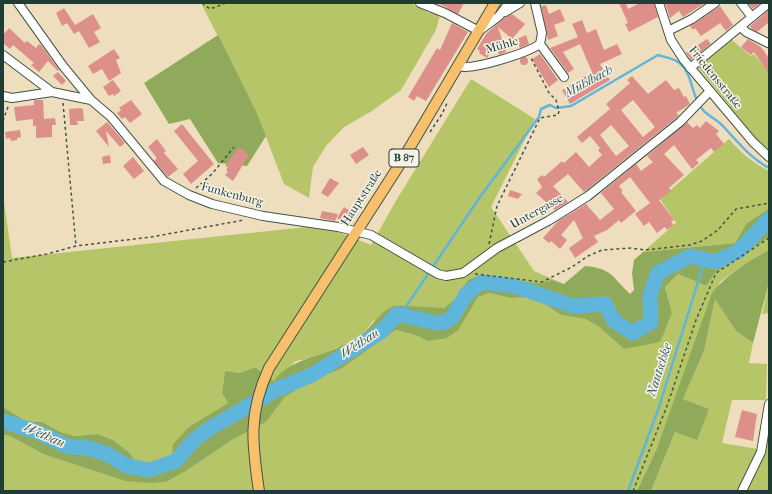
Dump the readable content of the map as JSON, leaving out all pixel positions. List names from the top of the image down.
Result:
{
  "streets": {
    "main road": ["B 87", "Hauptstraße"],
    "street": [
      "Mühle",
      "Friedensstraße",
      "Funkenburg",
      "Untergasse"
    ]
  },
  "crossings": [
    ["Mühle", "Hauptstraße"],
    ["Friedensstraße", "Untergasse"],
    ["Funkenburg", "Hauptstraße"]
  ],
  "water": ["Mühlbach", "Wethau", "Nautschke"]
}
